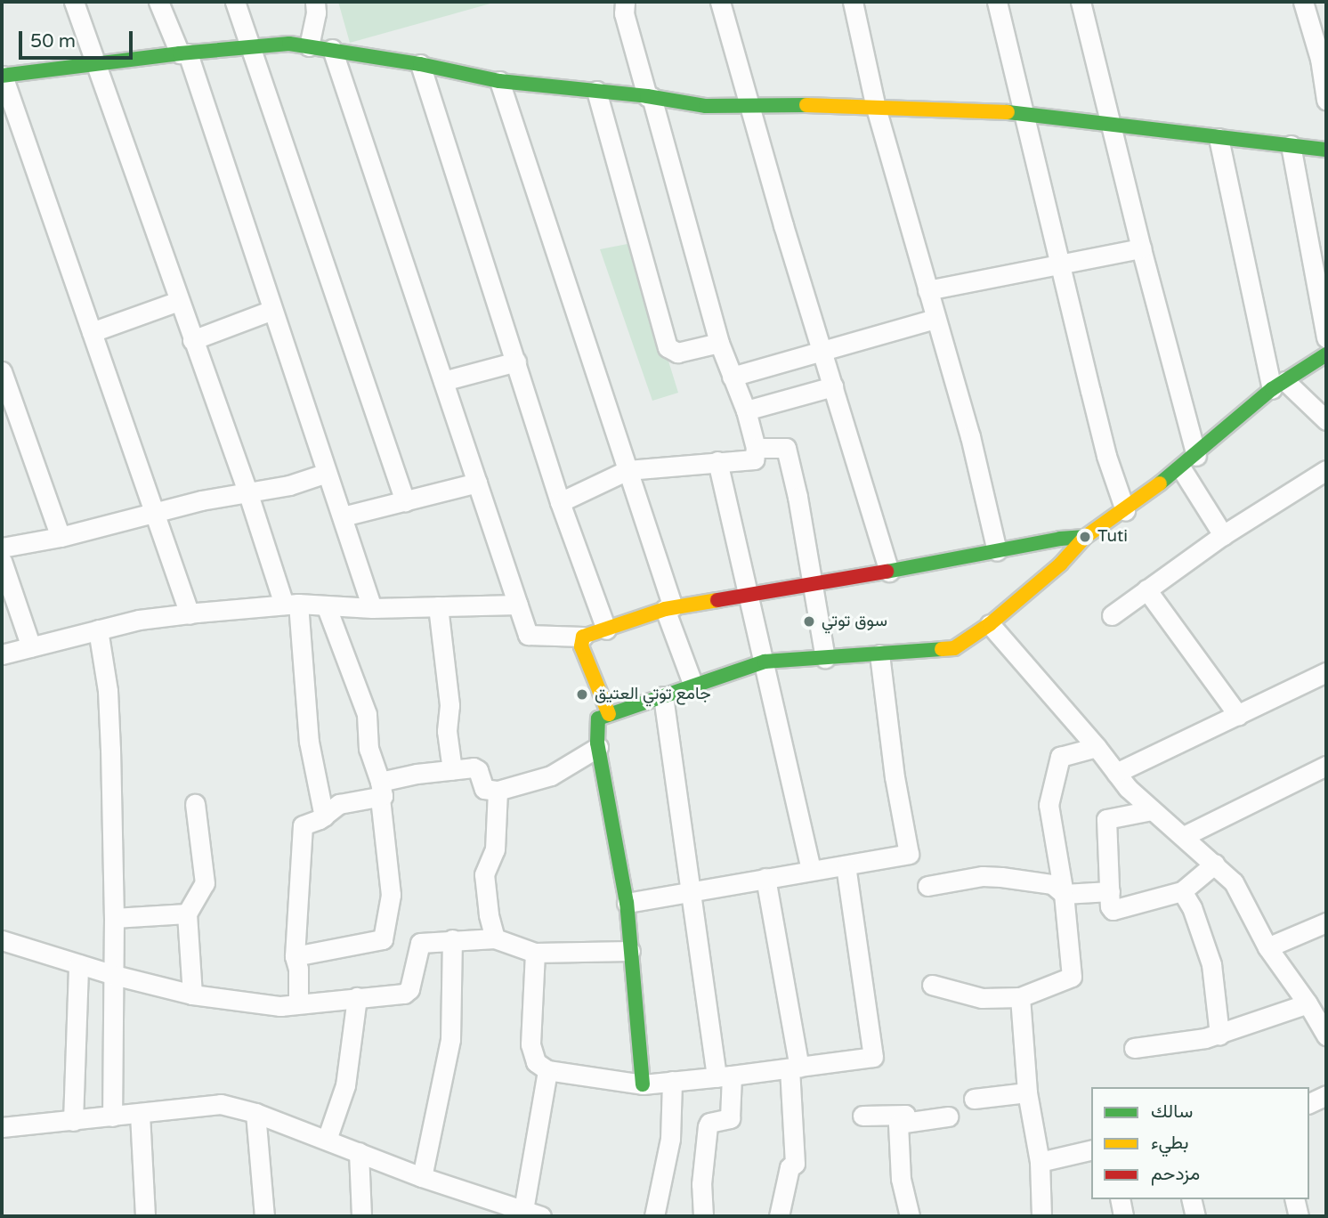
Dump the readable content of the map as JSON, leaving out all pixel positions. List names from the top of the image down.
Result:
{
  "places": ["Tuti", "سوق توتي", "جامع توتي العتيق"],
  "legend": ["سالك", "بطيء", "مزدحم"],
  "scale_bar": "50 m"
}
